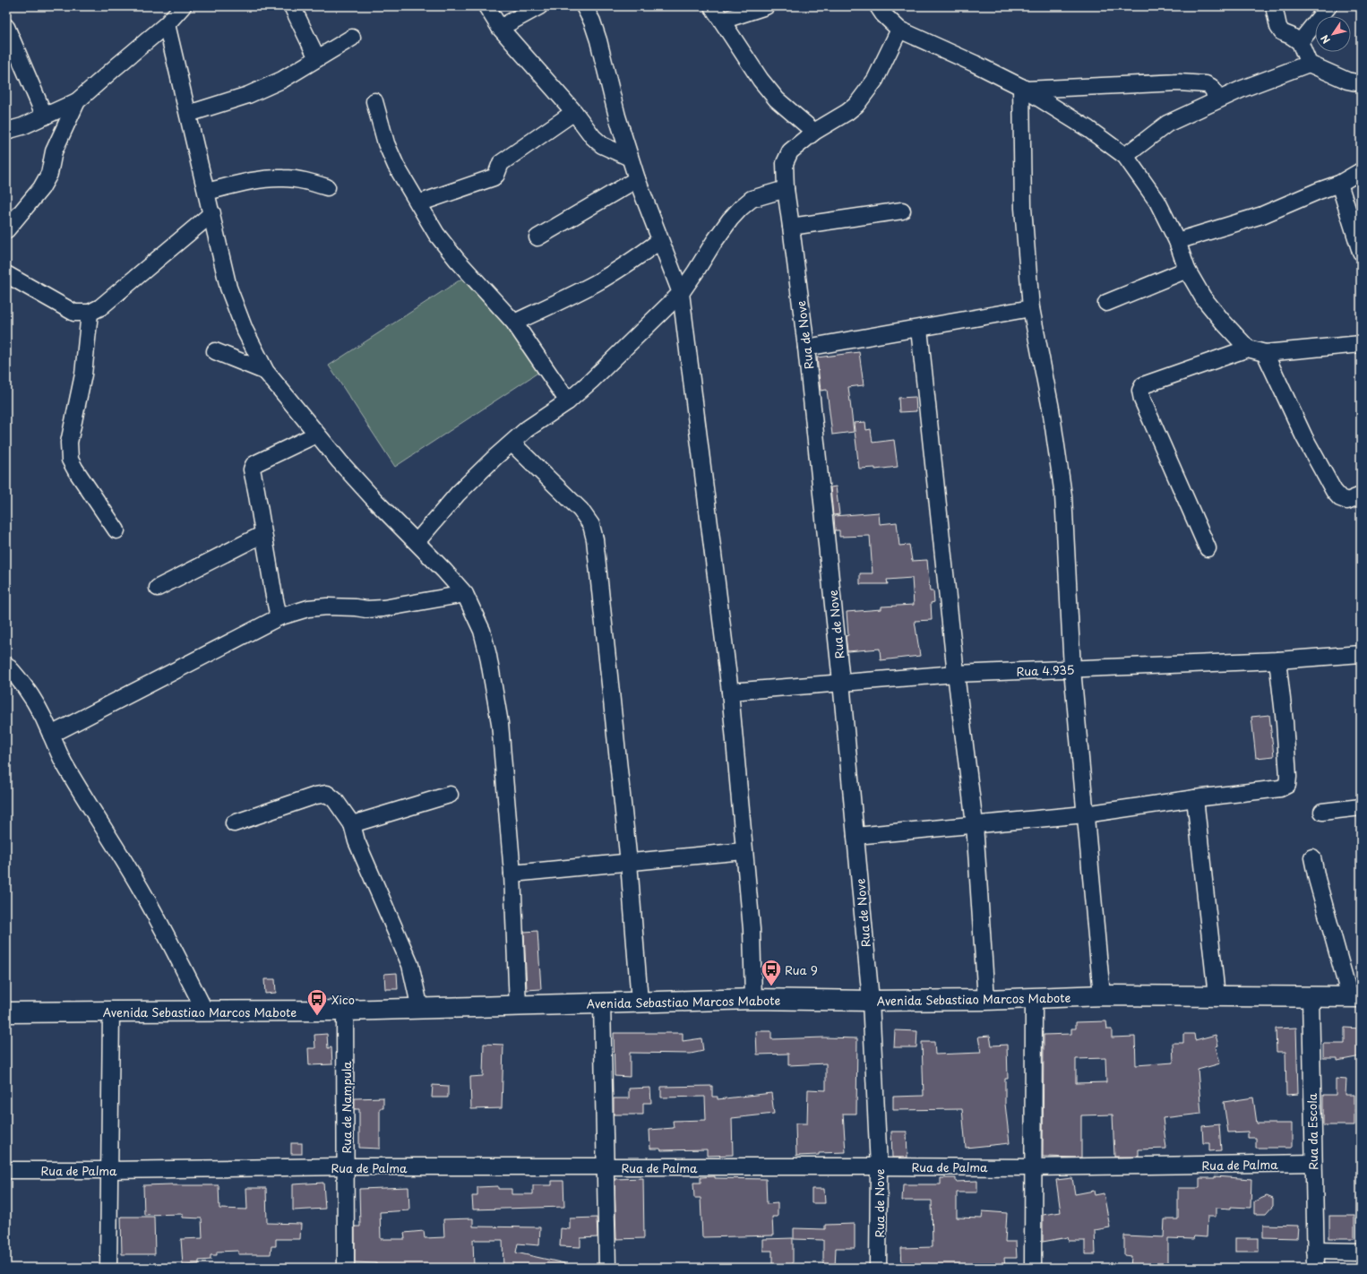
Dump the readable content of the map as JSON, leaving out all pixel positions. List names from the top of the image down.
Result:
{
  "streets": {
    "main road": ["Avenida Sebastiao Marcos Mabote"],
    "street": [
      "Rua de Nove",
      "Rua 4.935",
      "Rua de Nampula",
      "Rua da Escola",
      "Rua de Palma"
    ]
  },
  "crossings": [
    ["Rua de Nove", "Rua 4.935"],
    ["Rua de Nove", "Avenida Sebastiao Marcos Mabote"],
    ["Rua de Nove", "Rua de Palma"],
    ["Avenida Sebastiao Marcos Mabote", "Rua de Nampula"],
    ["Avenida Sebastiao Marcos Mabote", "Rua da Escola"],
    ["Rua de Nampula", "Rua de Palma"],
    ["Rua da Escola", "Rua de Palma"]
  ],
  "places": {
    "bus stop": ["Rua 9", "Xico"]
  },
  "north": "bottom left"
}
